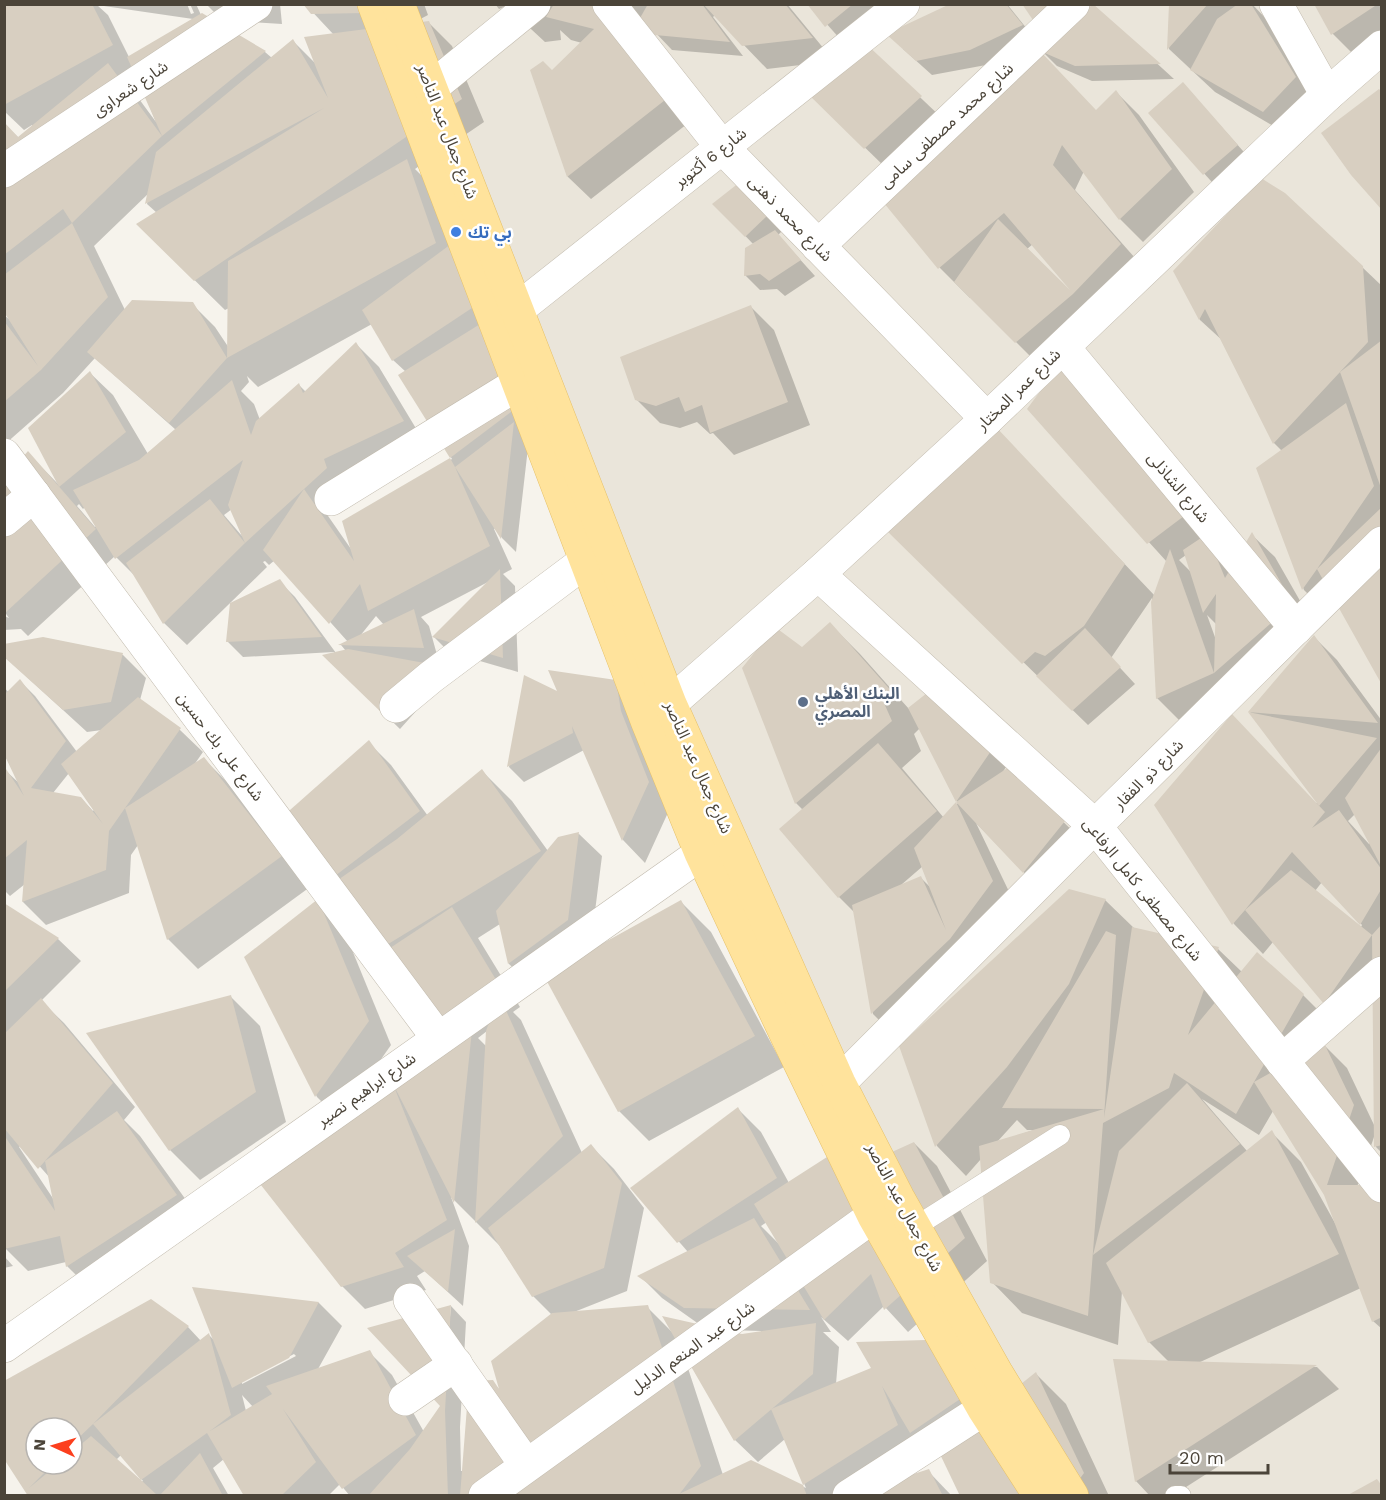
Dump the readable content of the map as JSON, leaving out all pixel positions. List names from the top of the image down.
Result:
{
  "streets": {
    "main road": ["شارع جمال عبد الناصر"],
    "street": [
      "شارع شعراوى",
      "شارع محمد مصطفى سامى",
      "شارع 6 أكتوبر",
      "شارع محمد ذهنى",
      "شارع عمر المختار",
      "شارع الشاذلى",
      "شارع على بك حسين",
      "شارع ذو الفقار",
      "شارع مصطفى كامل الرفاعى",
      "شارع ابراهيم نصير",
      "شارع عبد المنعم الدليل"
    ]
  },
  "crossings": [
    ["شارع محمد مصطفى سامى", "شارع محمد ذهنى"],
    ["شارع جمال عبد الناصر", "شارع 6 أكتوبر"],
    ["شارع جمال عبد الناصر", "شارع عمر المختار"],
    ["شارع جمال عبد الناصر", "شارع ذو الفقار"],
    ["شارع جمال عبد الناصر", "شارع ابراهيم نصير"],
    ["شارع جمال عبد الناصر", "شارع عبد المنعم الدليل"],
    ["شارع 6 أكتوبر", "شارع محمد ذهنى"],
    ["شارع محمد ذهنى", "شارع عمر المختار"],
    ["شارع عمر المختار", "شارع الشاذلى"],
    ["شارع عمر المختار", "شارع مصطفى كامل الرفاعى"],
    ["شارع الشاذلى", "شارع ذو الفقار"],
    ["شارع على بك حسين", "شارع ابراهيم نصير"],
    ["شارع ذو الفقار", "شارع مصطفى كامل الرفاعى"]
  ],
  "places": ["بي تك", "البنك الأهلي المصري"],
  "scale_bar": "20 m",
  "north": "left"
}
